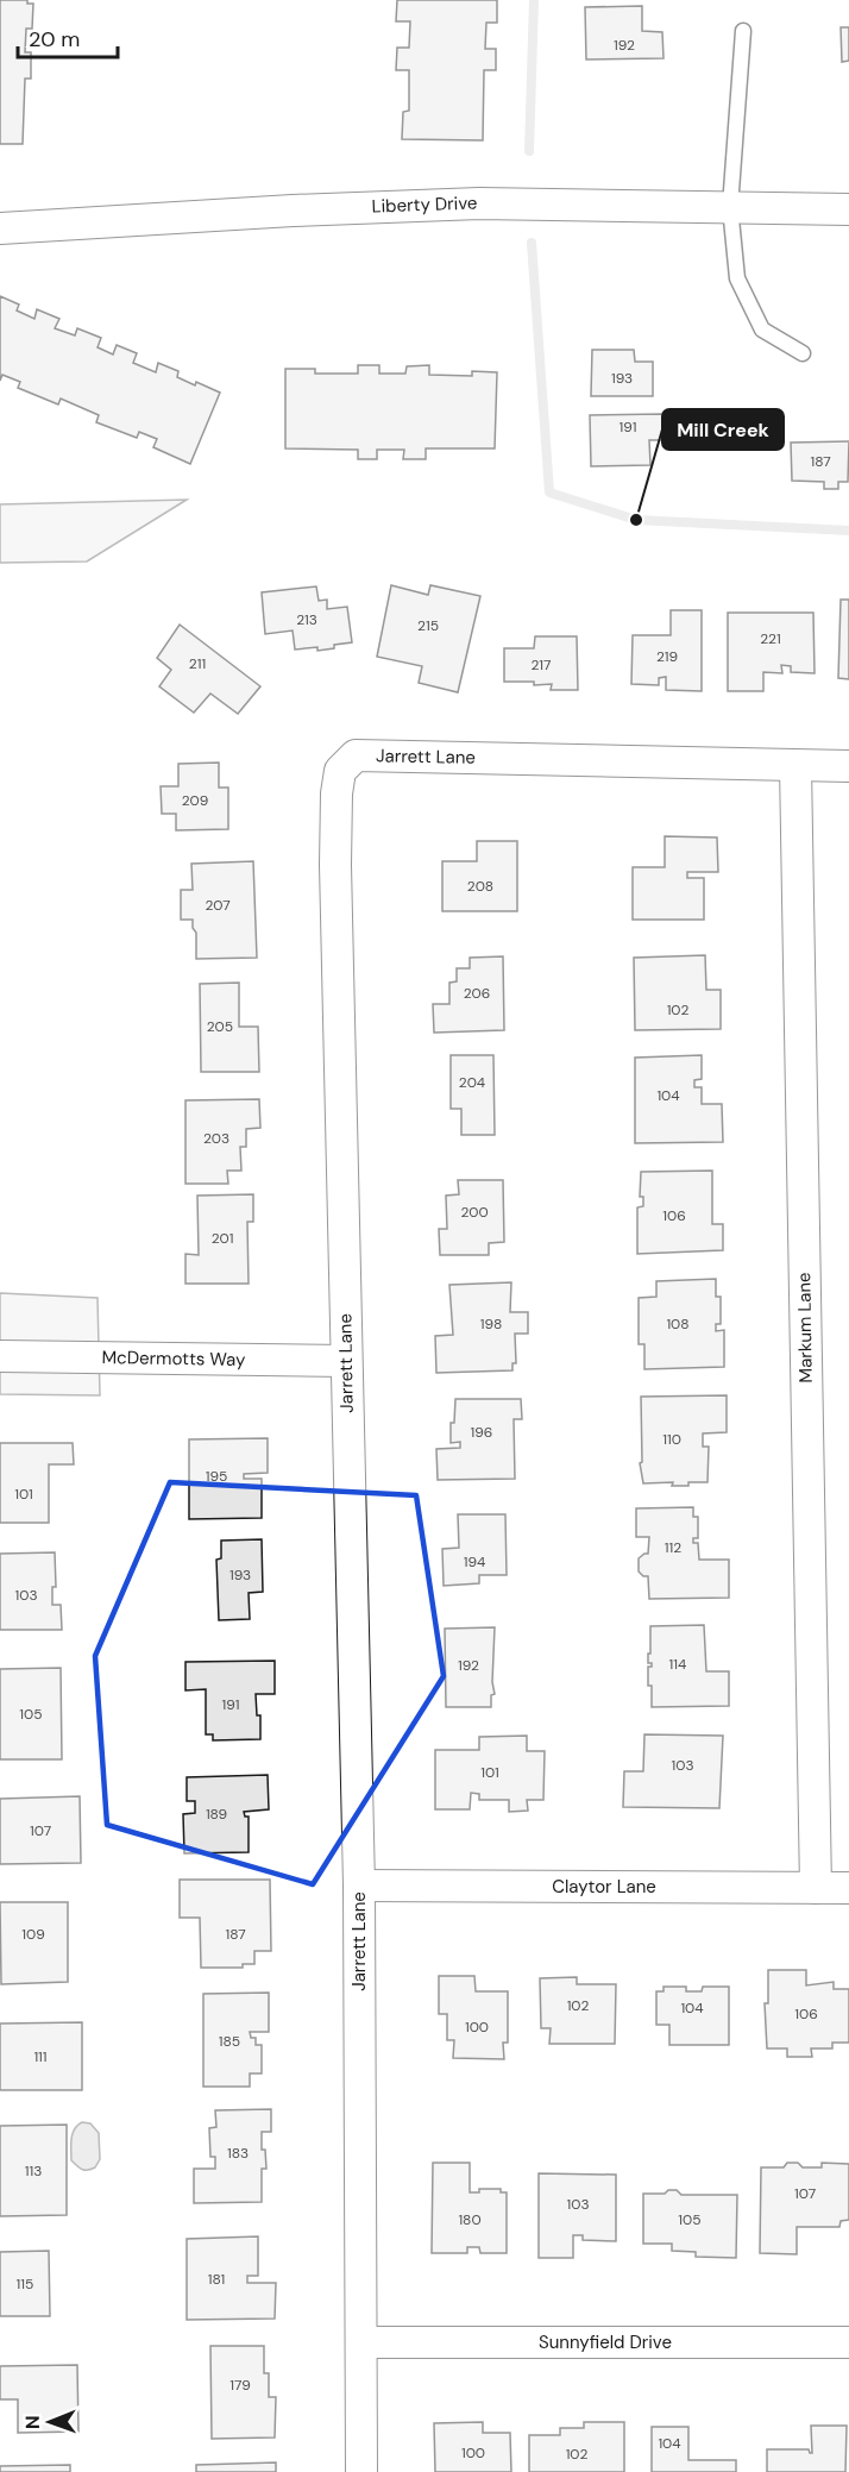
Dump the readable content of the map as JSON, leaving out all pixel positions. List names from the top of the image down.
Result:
{
  "streets": {
    "street": [
      "Liberty Drive",
      "Jarrett Lane",
      "Markum Lane",
      "McDermotts Way",
      "Claytor Lane",
      "Sunnyfield Drive"
    ]
  },
  "crossings": [
    ["Jarrett Lane", "Markum Lane"],
    ["Jarrett Lane", "McDermotts Way"],
    ["Jarrett Lane", "Claytor Lane"],
    ["Jarrett Lane", "Sunnyfield Drive"],
    ["Markum Lane", "Claytor Lane"]
  ],
  "places": ["Mill Creek"],
  "house_numbers": [
    "192",
    "193",
    "191",
    "187",
    "213",
    "215",
    "221",
    "219",
    "211",
    "217",
    "209",
    "208",
    "207",
    "206",
    "102",
    "205",
    "204",
    "104",
    "203",
    "200",
    "106",
    "201",
    "198",
    "108",
    "196",
    "110",
    "195",
    "101",
    "112",
    "194",
    "193",
    "103",
    "114",
    "192",
    "191",
    "105",
    "103",
    "101",
    "189",
    "107",
    "109",
    "187",
    "102",
    "104",
    "106",
    "100",
    "185",
    "111",
    "183",
    "113",
    "107",
    "103",
    "180",
    "105",
    "181",
    "115",
    "179",
    "104",
    "100",
    "102"
  ],
  "scale_bar": "20 m",
  "north": "left"
}
